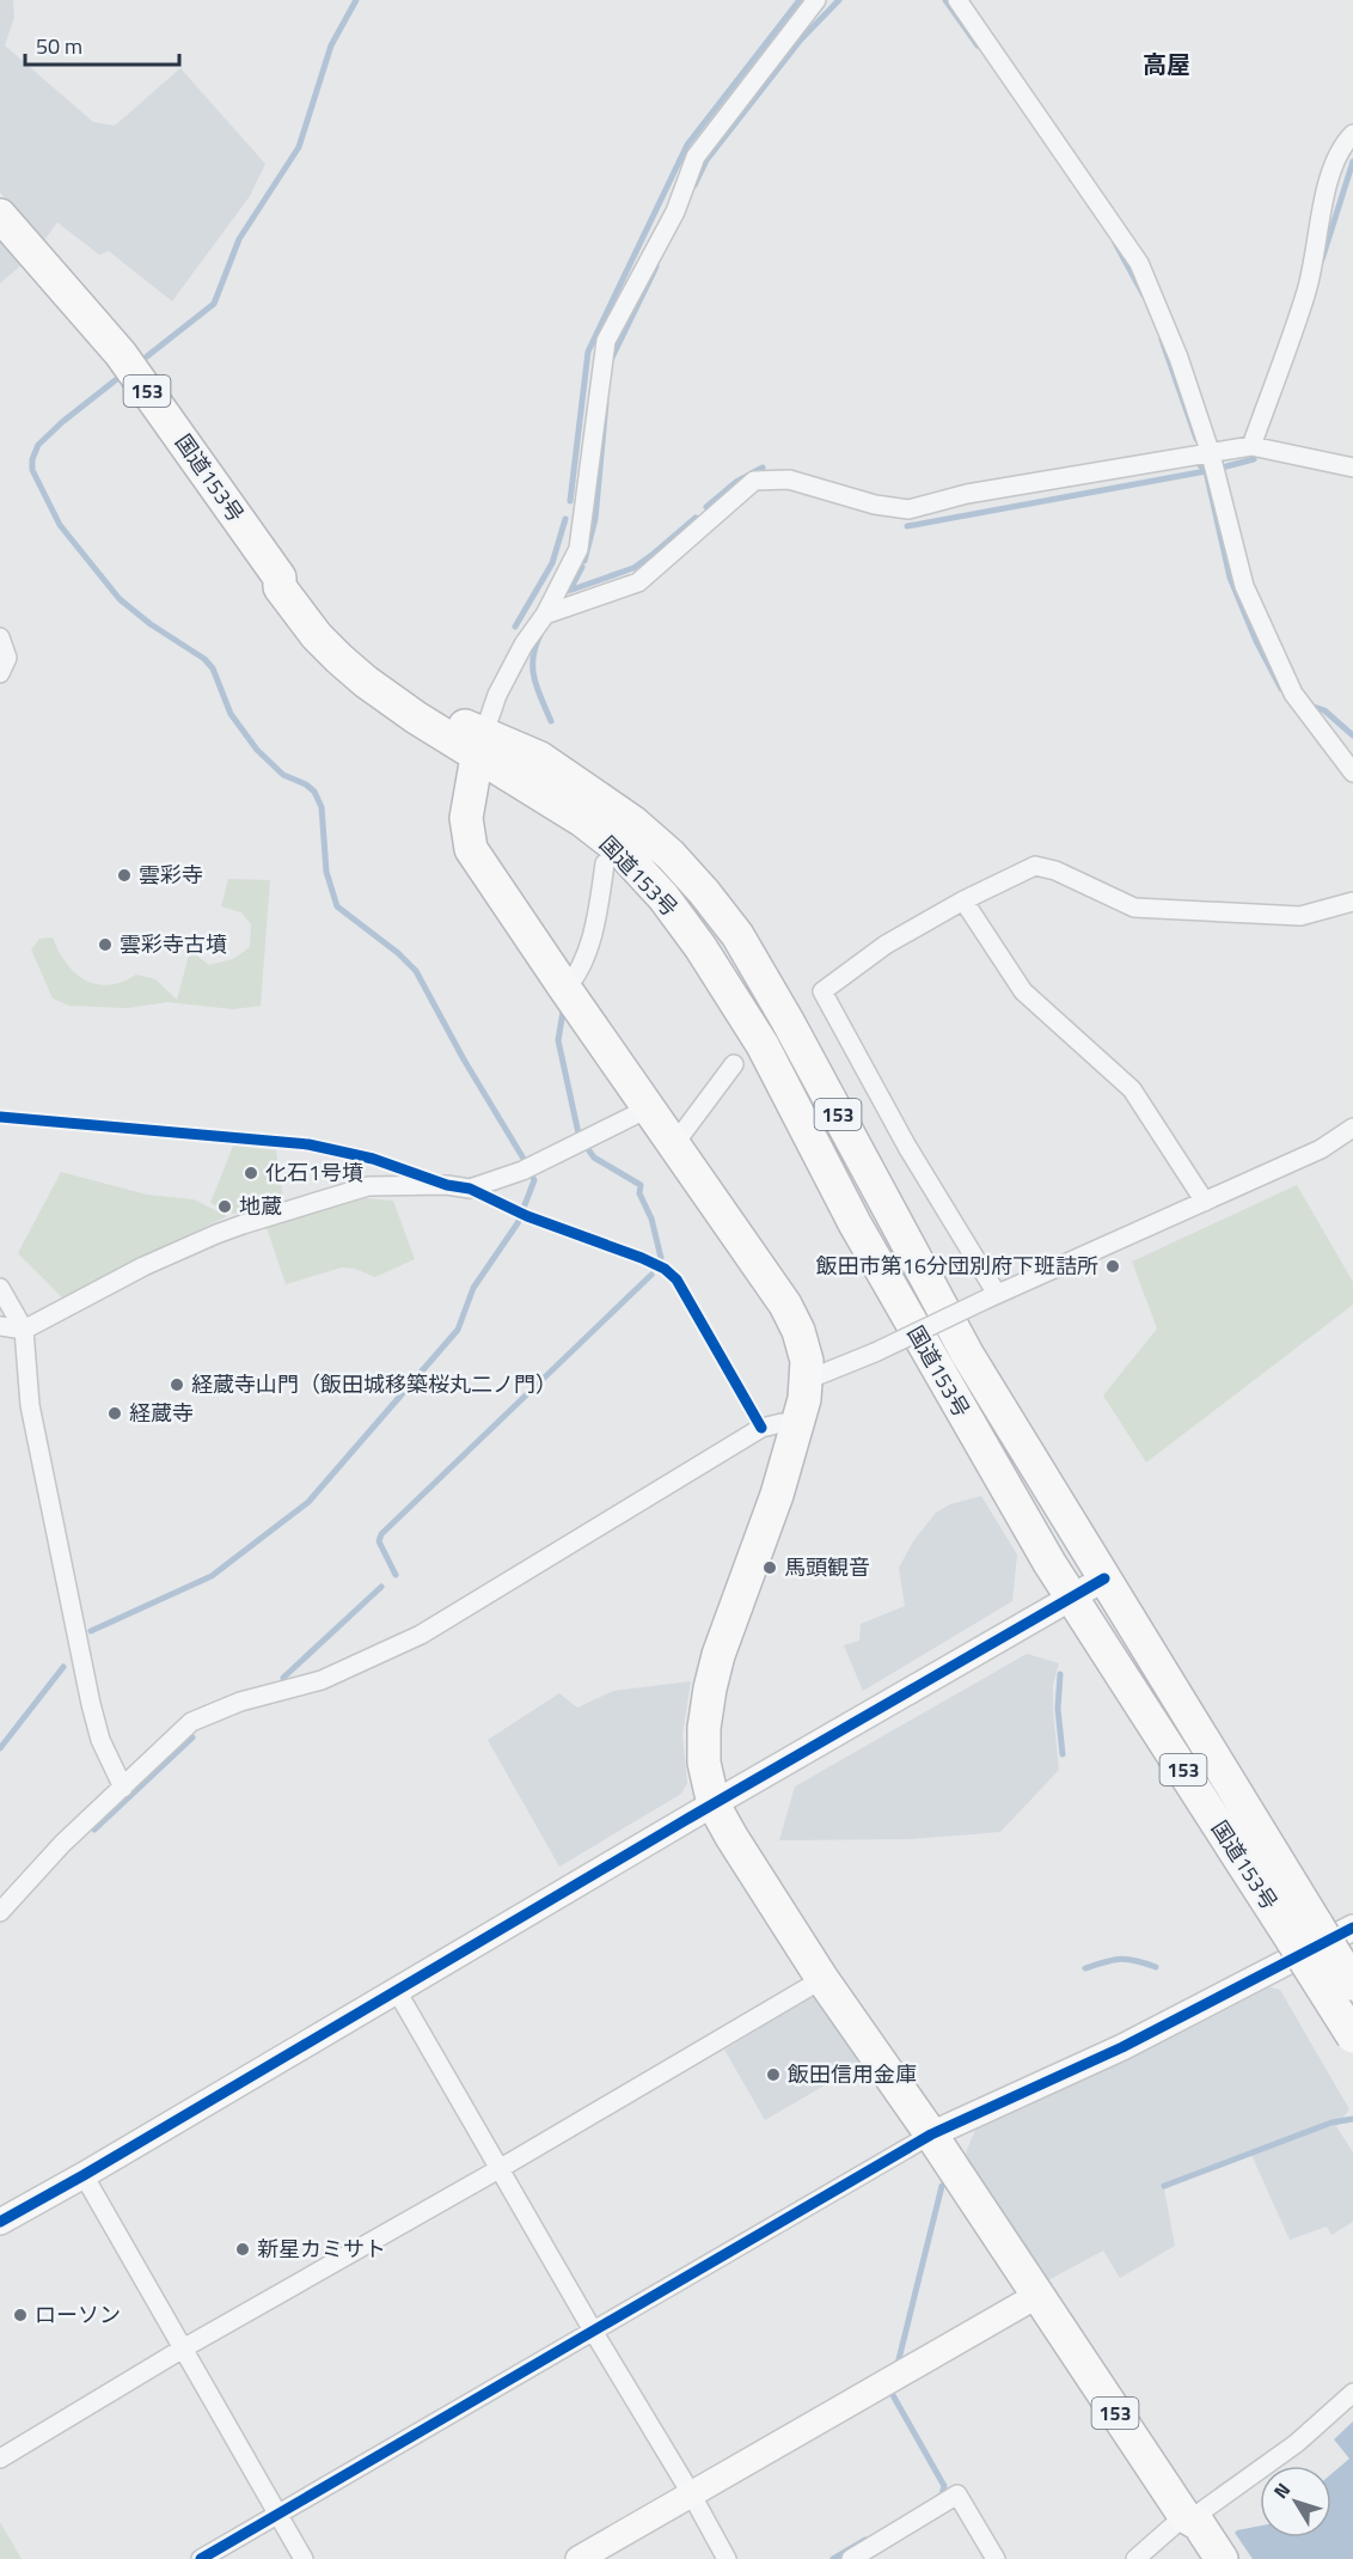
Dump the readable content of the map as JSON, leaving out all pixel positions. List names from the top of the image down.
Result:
{
  "streets": {
    "highway": ["153", "国道153号"]
  },
  "crossings": [
    ["153", "国道153号"]
  ],
  "districts": ["高屋"],
  "places": [
    "雲彩寺",
    "雲彩寺古墳",
    "化石1号墳",
    "地蔵",
    "飯田市第16分団別府下班詰所",
    "経蔵寺山門（飯田城移築桜丸二ノ門）",
    "経蔵寺",
    "馬頭観音",
    "飯田信用金庫",
    "新星カミサト",
    "ローソン"
  ],
  "scale_bar": "50 m",
  "north": "top left"
}
